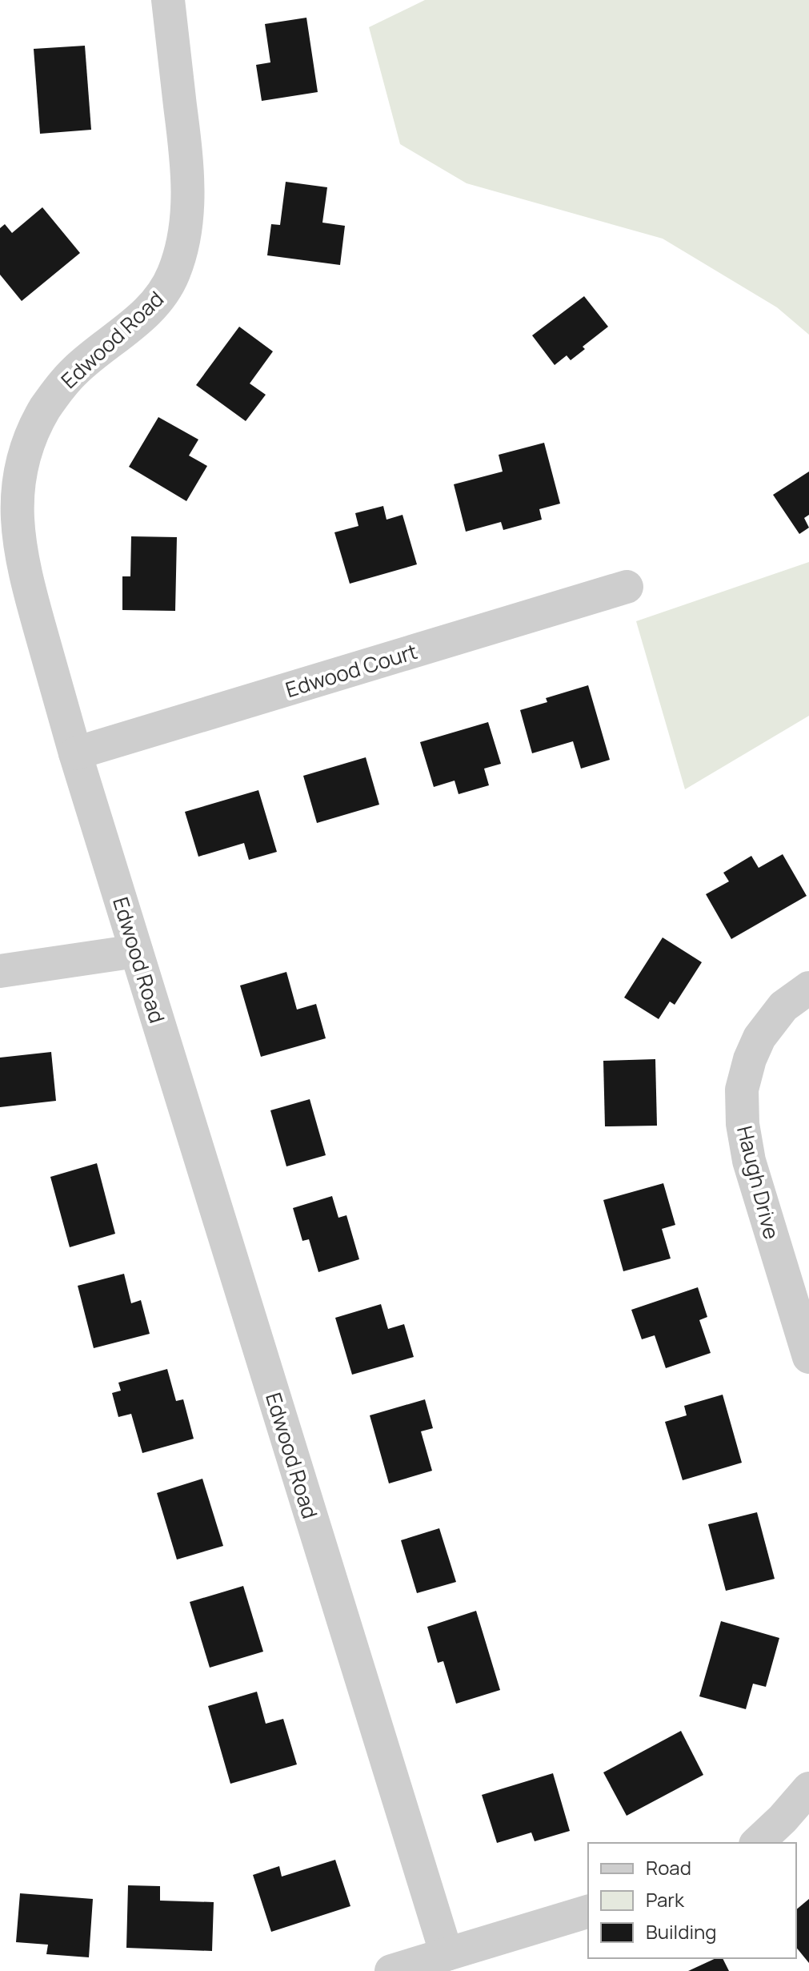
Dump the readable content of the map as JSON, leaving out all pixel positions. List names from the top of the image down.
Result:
{
  "streets": {
    "street": ["Edwood Road", "Edwood Court", "Haugh Drive"]
  },
  "crossings": [
    ["Edwood Road", "Edwood Court"]
  ],
  "legend": ["Road", "Park", "Building"]
}
